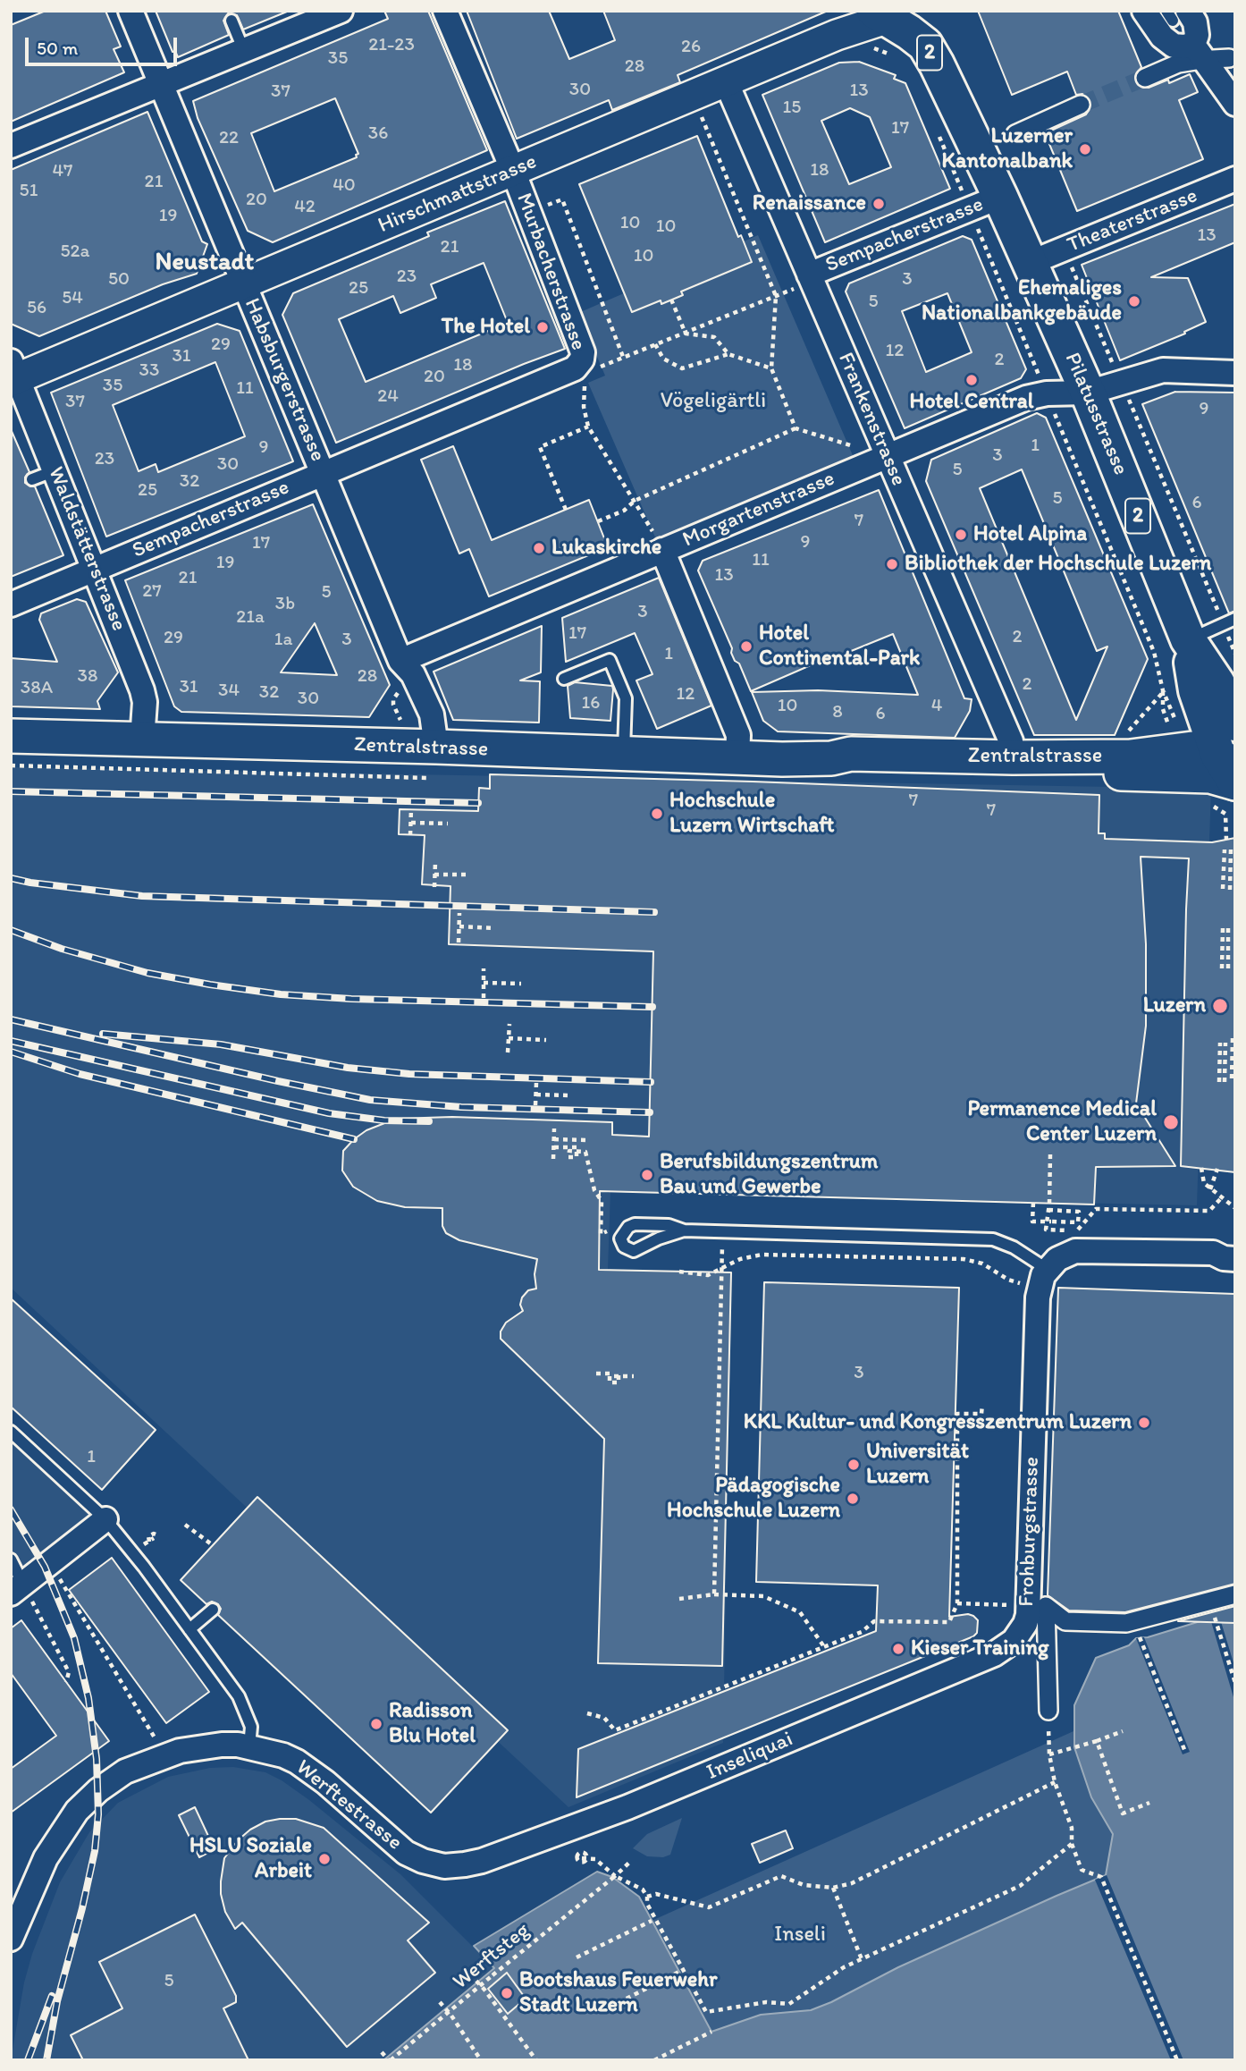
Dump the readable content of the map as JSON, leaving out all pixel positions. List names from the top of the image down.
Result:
{
  "streets": {
    "main road": ["2", "Pilatusstrasse", "Zentralstrasse"],
    "street": [
      "Hirschmattstrasse",
      "Theaterstrasse",
      "Sempacherstrasse",
      "Murbacherstrasse",
      "Habsburgerstrasse",
      "Frankenstrasse",
      "Morgartenstrasse",
      "Waldstätterstrasse",
      "Frohburgstrasse",
      "Inseliquai",
      "Werftestrasse"
    ],
    "path": ["Werftsteg"]
  },
  "crossings": [
    ["Hirschmattstrasse", "Murbacherstrasse"],
    ["Hirschmattstrasse", "Habsburgerstrasse"],
    ["Hirschmattstrasse", "Pilatusstrasse"],
    ["Hirschmattstrasse", "Frankenstrasse"],
    ["Hirschmattstrasse", "Waldstätterstrasse"],
    ["Theaterstrasse", "Pilatusstrasse"],
    ["Sempacherstrasse", "Murbacherstrasse"],
    ["Sempacherstrasse", "Habsburgerstrasse"],
    ["Sempacherstrasse", "Pilatusstrasse"],
    ["Sempacherstrasse", "Frankenstrasse"],
    ["Sempacherstrasse", "Waldstätterstrasse"],
    ["Habsburgerstrasse", "Morgartenstrasse"],
    ["Habsburgerstrasse", "Zentralstrasse"],
    ["Pilatusstrasse", "Morgartenstrasse"],
    ["Pilatusstrasse", "Zentralstrasse"],
    ["Frankenstrasse", "Morgartenstrasse"],
    ["Frankenstrasse", "Zentralstrasse"],
    ["Waldstätterstrasse", "Zentralstrasse"],
    ["Frohburgstrasse", "Inseliquai"],
    ["Inseliquai", "Werftestrasse"]
  ],
  "districts": ["Neustadt"],
  "parks": ["Vögeligärtli", "Inseli"],
  "places": [
    "Luzerner Kantonalbank",
    "Renaissance",
    "Ehemaliges Nationalbankgebäude",
    "The Hotel",
    "Hotel Central",
    "Hotel Alpina",
    "Lukaskirche",
    "Bibliothek der Hochschule Luzern",
    "Hotel Continental-Park",
    "Hochschule Luzern Wirtschaft",
    "Luzern",
    "Permanence Medical Center Luzern",
    "Berufsbildungszentrum Bau und Gewerbe",
    "KKL Kultur- und Kongresszentrum Luzern",
    "Universität Luzern",
    "Pädagogische Hochschule Luzern",
    "Kieser Training",
    "Radisson Blu Hotel",
    "HSLU Soziale Arbeit",
    "Bootshaus Feuerwehr Stadt Luzern"
  ],
  "house_numbers": [
    "21-23",
    "26",
    "35",
    "28",
    "30",
    "13",
    "37",
    "15",
    "17",
    "36",
    "22",
    "18",
    "47",
    "21",
    "40",
    "51",
    "20",
    "42",
    "19",
    "10",
    "10",
    "13",
    "21",
    "52a",
    "10",
    "23",
    "50",
    "3",
    "25",
    "54",
    "5",
    "56",
    "29",
    "12",
    "31",
    "2",
    "18",
    "33",
    "20",
    "35",
    "11",
    "24",
    "37",
    "9",
    "1",
    "9",
    "3",
    "23",
    "30",
    "5",
    "32",
    "25",
    "5",
    "6",
    "7",
    "9",
    "17",
    "11",
    "19",
    "13",
    "21",
    "27",
    "5",
    "3b",
    "3",
    "21a",
    "17",
    "2",
    "29",
    "1a",
    "3",
    "1",
    "38",
    "28",
    "2",
    "31",
    "38A",
    "34",
    "32",
    "12",
    "30",
    "16",
    "10",
    "4",
    "8",
    "6",
    "7",
    "7",
    "3",
    "1",
    "5"
  ],
  "scale_bar": "50 m"
}
